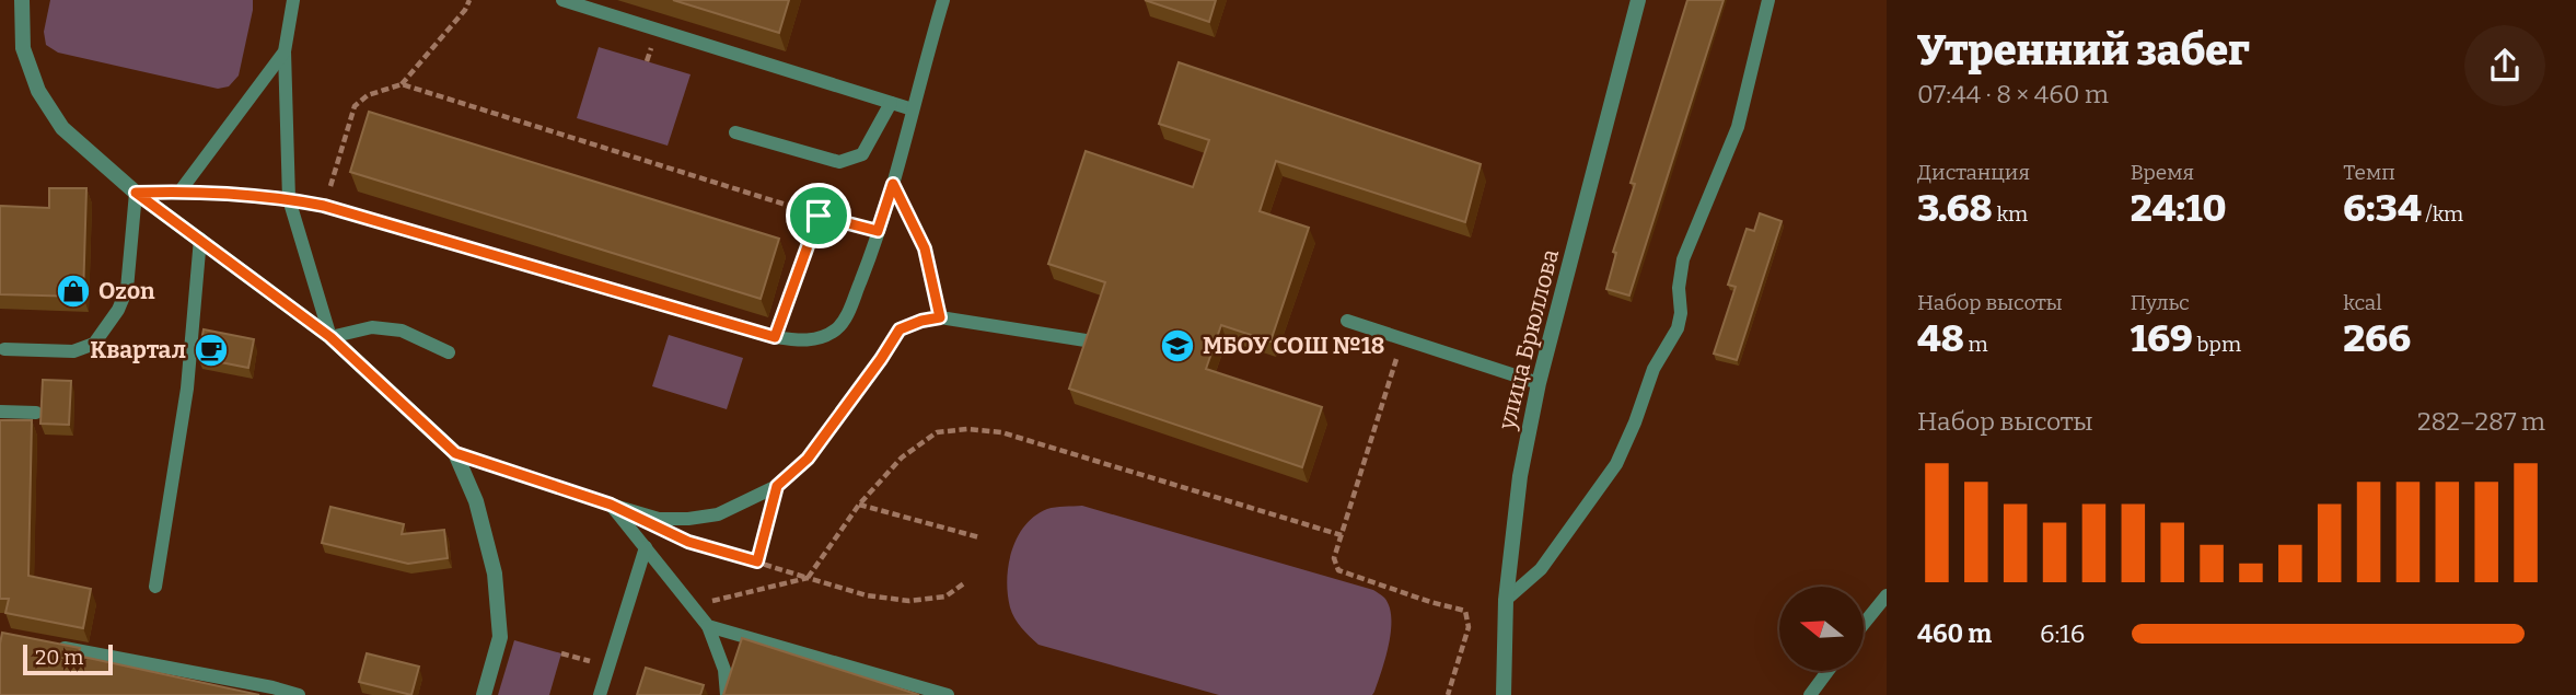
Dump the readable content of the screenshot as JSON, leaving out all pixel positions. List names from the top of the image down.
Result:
{
  "streets": {
    "street": ["улица Брюллова"]
  },
  "places": {
    "shop": ["Ozon"],
    "school or university": ["МБОУ СОШ №18"],
    "cafe": ["Квартал"]
  },
  "scale_bar": "20 m",
  "north": "left",
  "page": {
    "heading": ["Утренний забег", "07:44 · 8 × 460 m"],
    "stats": [
      ["Дистанция", "3.68 km"],
      ["Время", "24:10"],
      ["Темп", "6:34 /km"],
      ["Набор высоты", "48 m"],
      ["Пульс", "169 bpm"],
      ["kcal", "266"]
    ],
    "chart": ["Набор высоты", "282–287 m"],
    "list": [
      {
        "name": "460 m",
        "note": "6:16"
      }
    ],
    "scale": "20 m"
  }
}
